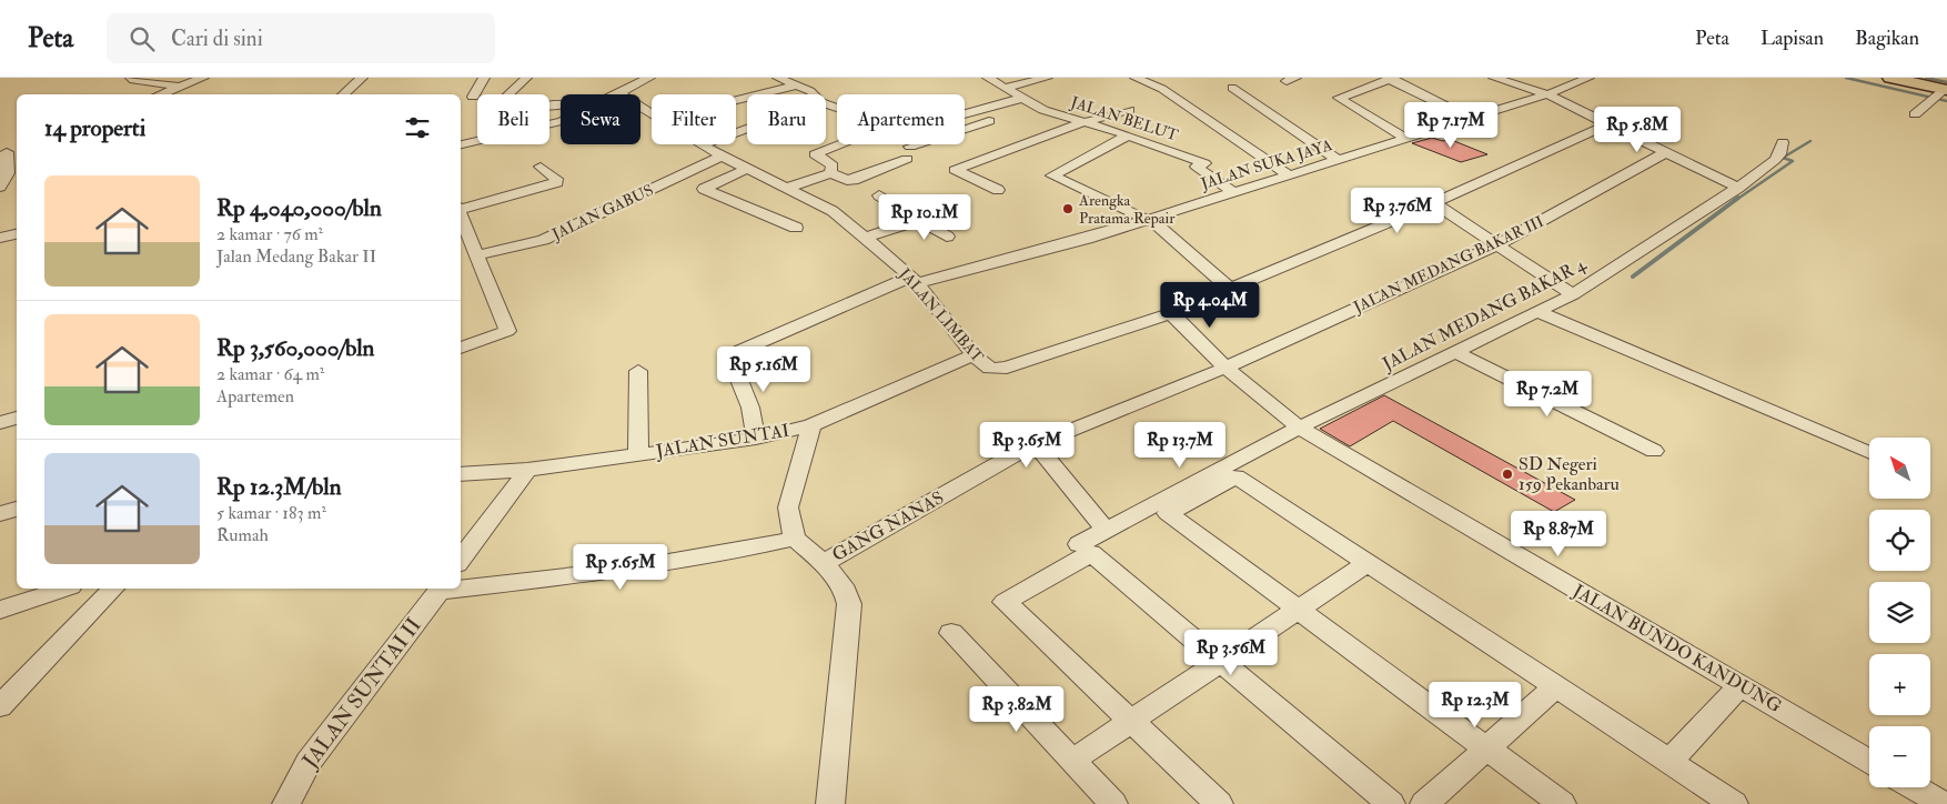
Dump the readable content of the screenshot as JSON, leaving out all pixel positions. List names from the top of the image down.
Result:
{
  "streets": {
    "street": [
      "JALAN BELUT",
      "JALAN SUKA JAYA",
      "JALAN GABUS",
      "JALAN MEDANG BAKAR III",
      "JALAN MEDANG BAKAR 4",
      "JALAN LIMBAT",
      "JALAN SUNTAI",
      "GANG NANAS",
      "JALAN BUNDO KANDUNG",
      "JALAN SUNTAI II"
    ]
  },
  "crossings": [
    ["JALAN BELUT", "JALAN SUKA JAYA"],
    ["JALAN SUKA JAYA", "JALAN LIMBAT"],
    ["JALAN SUKA JAYA", "JALAN SUNTAI"],
    ["JALAN GABUS", "JALAN LIMBAT"],
    ["JALAN MEDANG BAKAR III", "GANG NANAS"],
    ["JALAN MEDANG BAKAR III", "JALAN BUNDO KANDUNG"],
    ["JALAN MEDANG BAKAR 4", "JALAN BUNDO KANDUNG"],
    ["JALAN LIMBAT", "JALAN SUNTAI"],
    ["JALAN LIMBAT", "JALAN BUNDO KANDUNG"],
    ["GANG NANAS", "JALAN BUNDO KANDUNG"]
  ],
  "places": ["Arengka Pratama Repair", "SD Negeri 159 Pekanbaru"],
  "north": "top left",
  "page": {
    "header": "Peta",
    "search": "Cari di sini",
    "nav": ["Peta", "Lapisan", "Bagikan"],
    "chip": [
      "Beli",
      "Sewa",
      "Filter",
      "Baru",
      "Apartemen"
    ],
    "heading": "14 properti",
    "price": [
      "Rp 7.17M",
      "Rp 5.8M",
      "Rp 3.76M",
      "Rp 10.1M",
      "Rp 4.04M",
      "Rp 5.16M",
      "Rp 7.2M",
      "Rp 3.65M",
      "Rp 13.7M",
      "Rp 8.87M",
      "Rp 5.65M",
      "Rp 3.56M",
      "Rp 12.3M",
      "Rp 3.82M"
    ],
    "list": [
      {
        "name": "Rp 4,040,000/bln",
        "note": "2 kamar · 76 m² · Jalan Medang Bakar II"
      },
      {
        "name": "Rp 3,560,000/bln",
        "note": "2 kamar · 64 m² · Apartemen"
      },
      {
        "name": "Rp 12.3M/bln",
        "note": "5 kamar · 183 m² · Rumah"
      }
    ],
    "map_buttons": ["+", "−"]
  }
}
